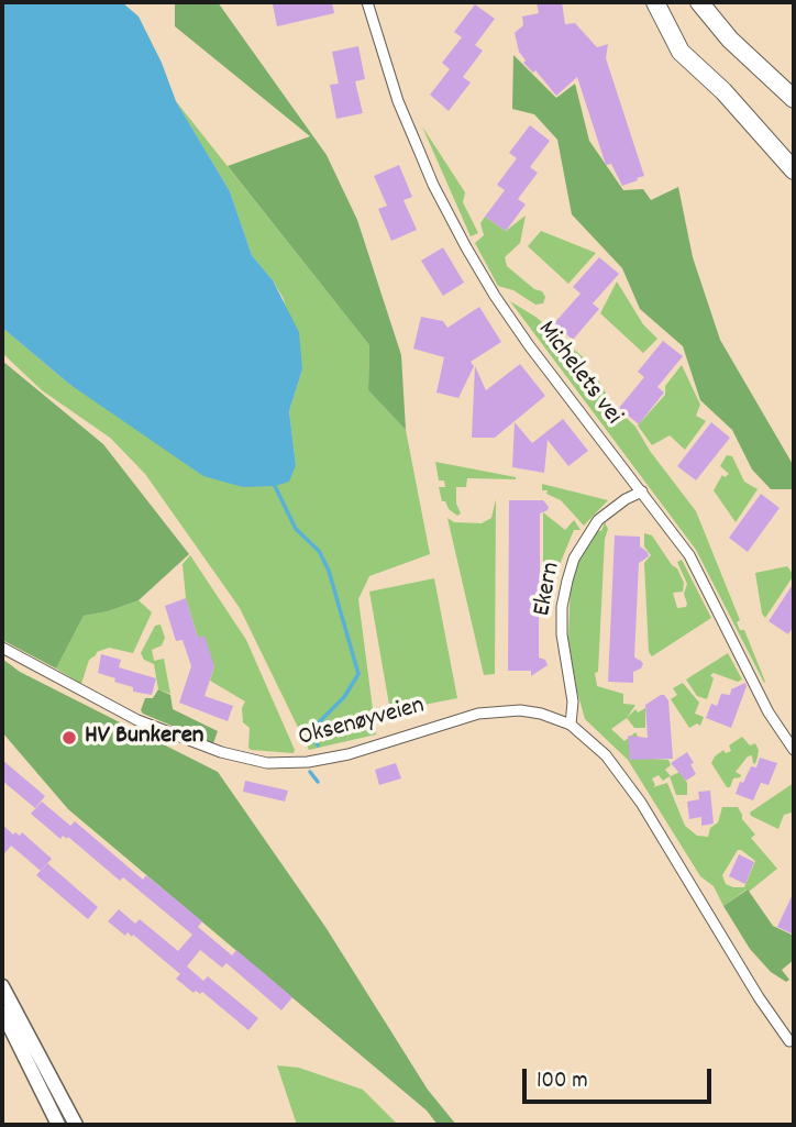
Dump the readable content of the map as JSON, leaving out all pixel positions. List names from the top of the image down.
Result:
{
  "streets": {
    "street": ["Michelets vei", "Ekern", "Oksenøyveien"]
  },
  "crossings": [
    ["Michelets vei", "Ekern"],
    ["Ekern", "Oksenøyveien"]
  ],
  "places": ["HV Bunkeren"],
  "scale_bar": "100 m"
}
